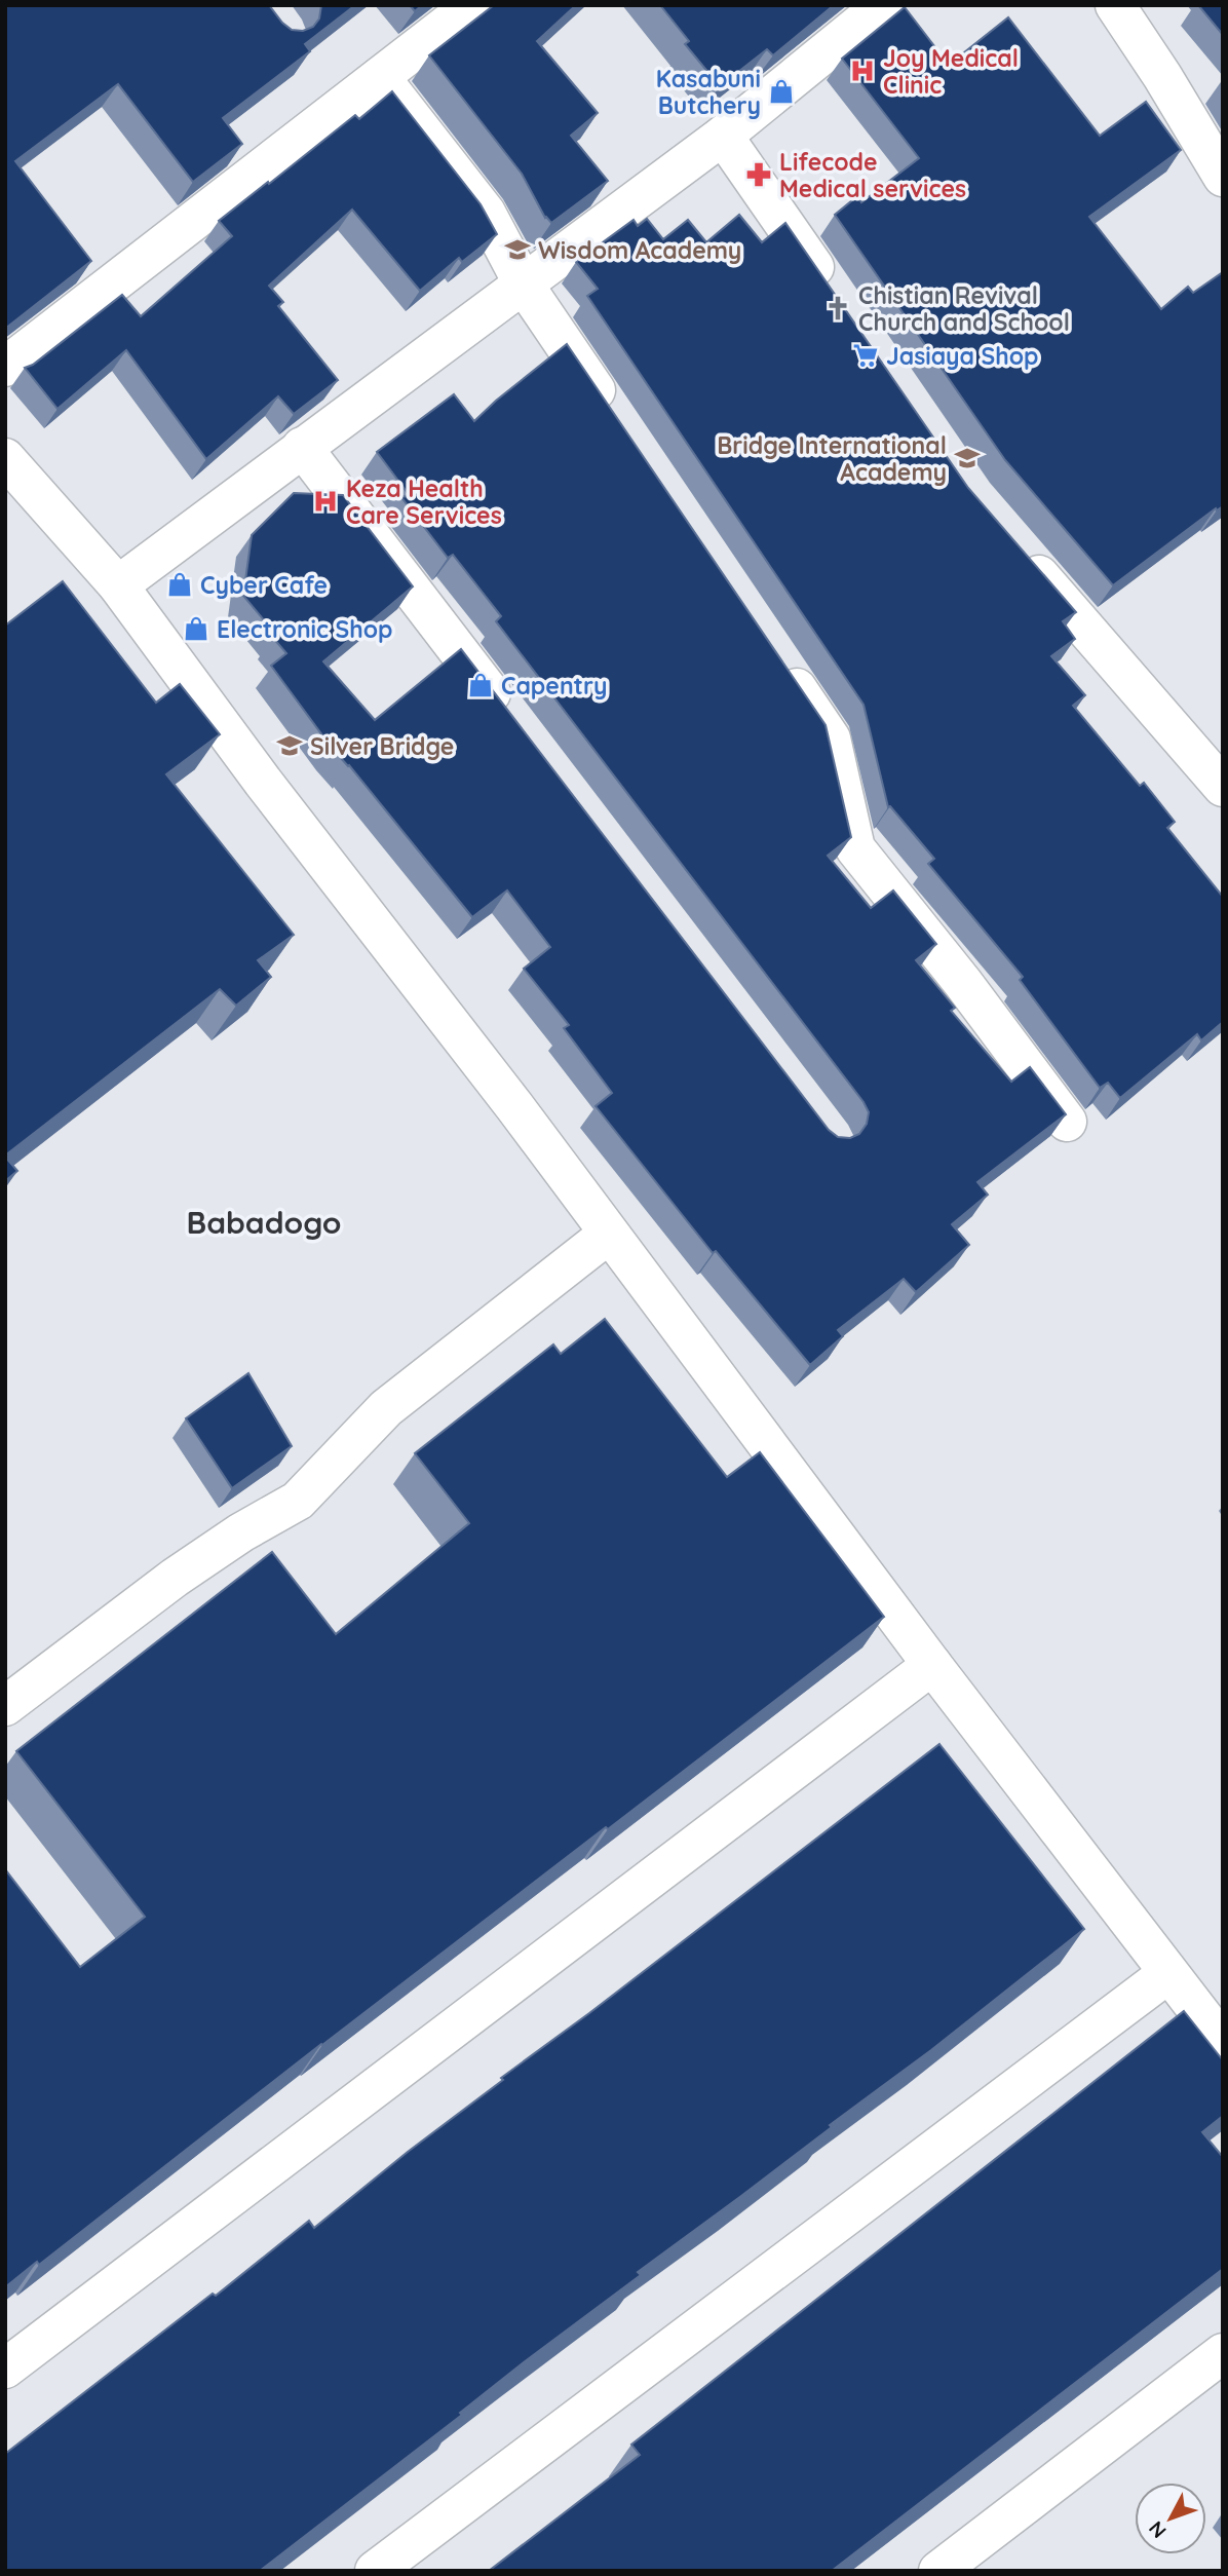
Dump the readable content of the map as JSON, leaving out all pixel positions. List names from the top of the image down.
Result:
{
  "districts": ["Babadogo"],
  "places": {
    "hospital": ["Joy Medical Clinic", "Keza Health Care Services"],
    "shop": [
      "Kasabuni Butchery",
      "Cyber Cafe",
      "Electronic Shop",
      "Capentry"
    ],
    "pharmacy": ["Lifecode Medical services"],
    "school or university": ["Wisdom Academy", "Bridge International Academy", "Silver Bridge"],
    "church": ["Chistian Revival Church and School"],
    "supermarket": ["Jasiaya Shop"]
  },
  "north": "bottom left"
}
